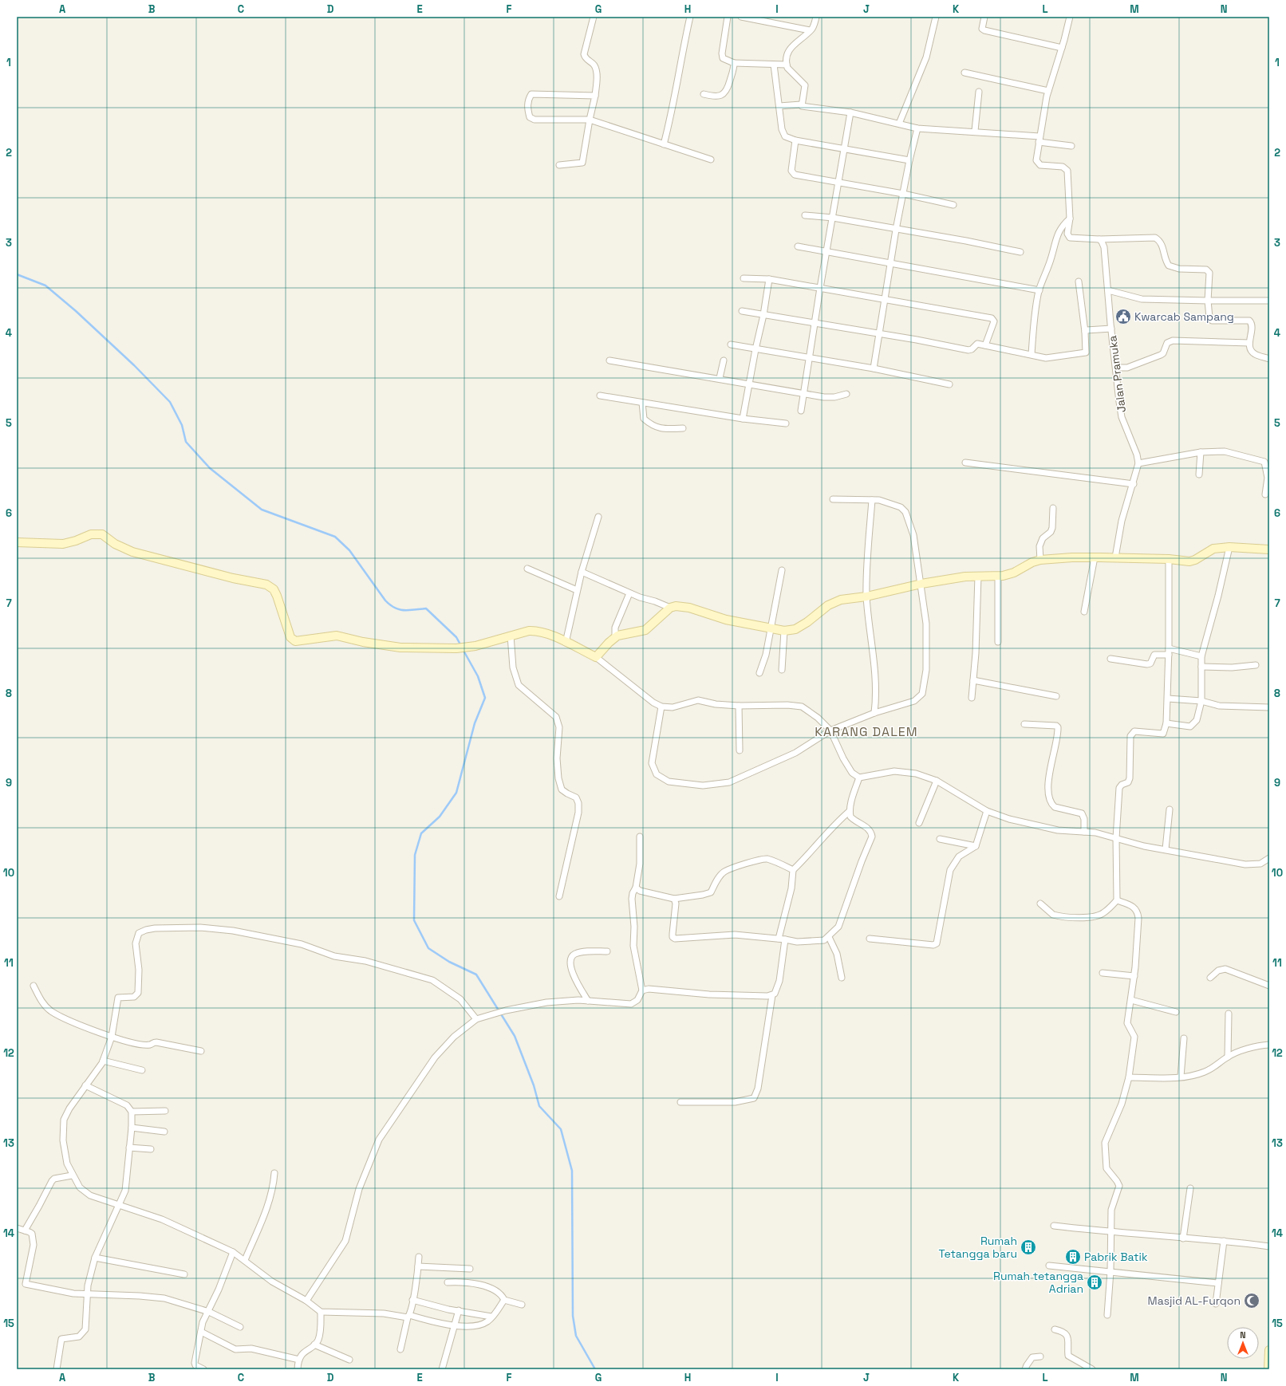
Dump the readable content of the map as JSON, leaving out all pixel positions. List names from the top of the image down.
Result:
{
  "streets": {
    "street": ["Jalan Pramuka"]
  },
  "districts": ["KARANG DALEM"],
  "places": {
    "public building": ["Kwarcab Sampang"],
    "building": ["Rumah Tetangga baru", "Pabrik Batik", "Rumah tetangga Adrian"],
    "mosque": ["Masjid AL-Furqon"]
  },
  "north": "top",
  "grid": {
    "columns": [
      "A",
      "B",
      "C",
      "D",
      "E",
      "F",
      "G",
      "H",
      "I",
      "J",
      "K",
      "L",
      "M",
      "N"
    ],
    "rows": [
      "1",
      "2",
      "3",
      "4",
      "5",
      "6",
      "7",
      "8",
      "9",
      "10",
      "11",
      "12",
      "13",
      "14",
      "15"
    ]
  }
}
